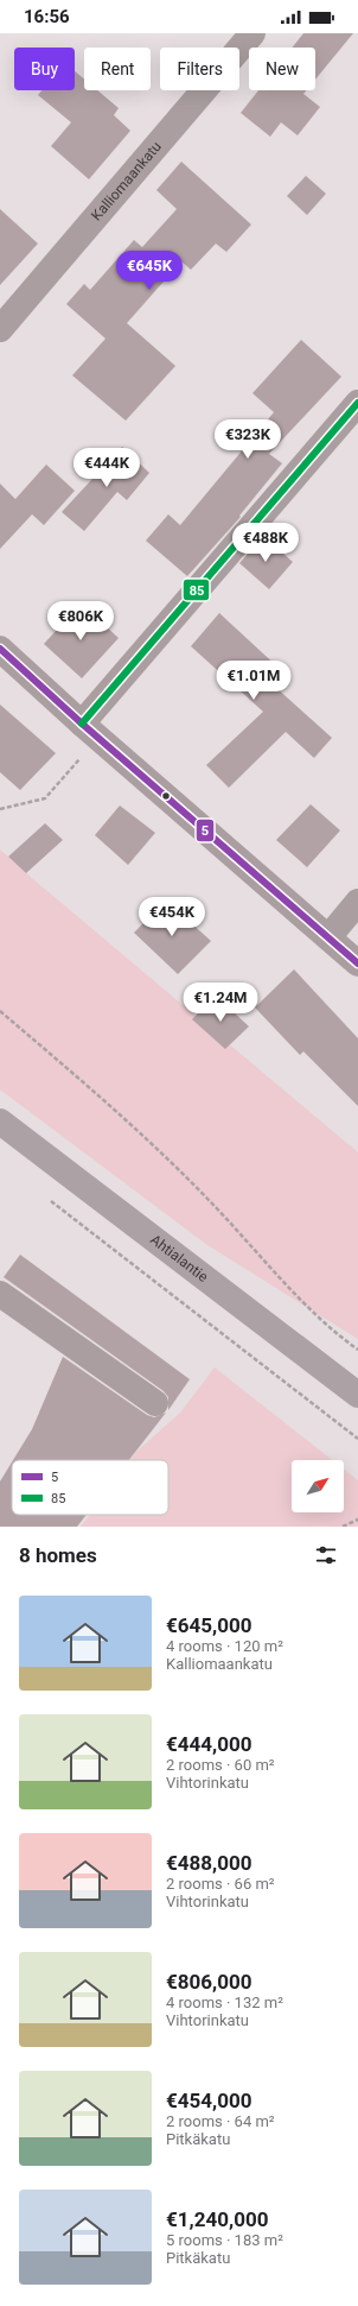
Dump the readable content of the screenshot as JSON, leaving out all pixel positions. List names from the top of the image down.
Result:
{
  "streets": {
    "main road": ["Ahtialantie"],
    "street": ["Kalliomaankatu"]
  },
  "lines": ["transit line 85", "transit line 5"],
  "legend": ["5", "85"],
  "north": "top right",
  "page": {
    "status": "16:56",
    "chip": [
      "Buy",
      "Rent",
      "Filters",
      "New"
    ],
    "price": [
      "€645K",
      "€323K",
      "€444K",
      "€488K",
      "€806K",
      "€1.01M",
      "€454K",
      "€1.24M"
    ],
    "heading": "8 homes",
    "list": [
      {
        "name": "€645,000",
        "note": "4 rooms · 120 m² · Kalliomaankatu"
      },
      {
        "name": "€444,000",
        "note": "2 rooms · 60 m² · Vihtorinkatu"
      },
      {
        "name": "€488,000",
        "note": "2 rooms · 66 m² · Vihtorinkatu"
      },
      {
        "name": "€806,000",
        "note": "4 rooms · 132 m² · Vihtorinkatu"
      },
      {
        "name": "€454,000",
        "note": "2 rooms · 64 m² · Pitkäkatu"
      },
      {
        "name": "€1,240,000",
        "note": "5 rooms · 183 m² · Pitkäkatu"
      }
    ]
  }
}
